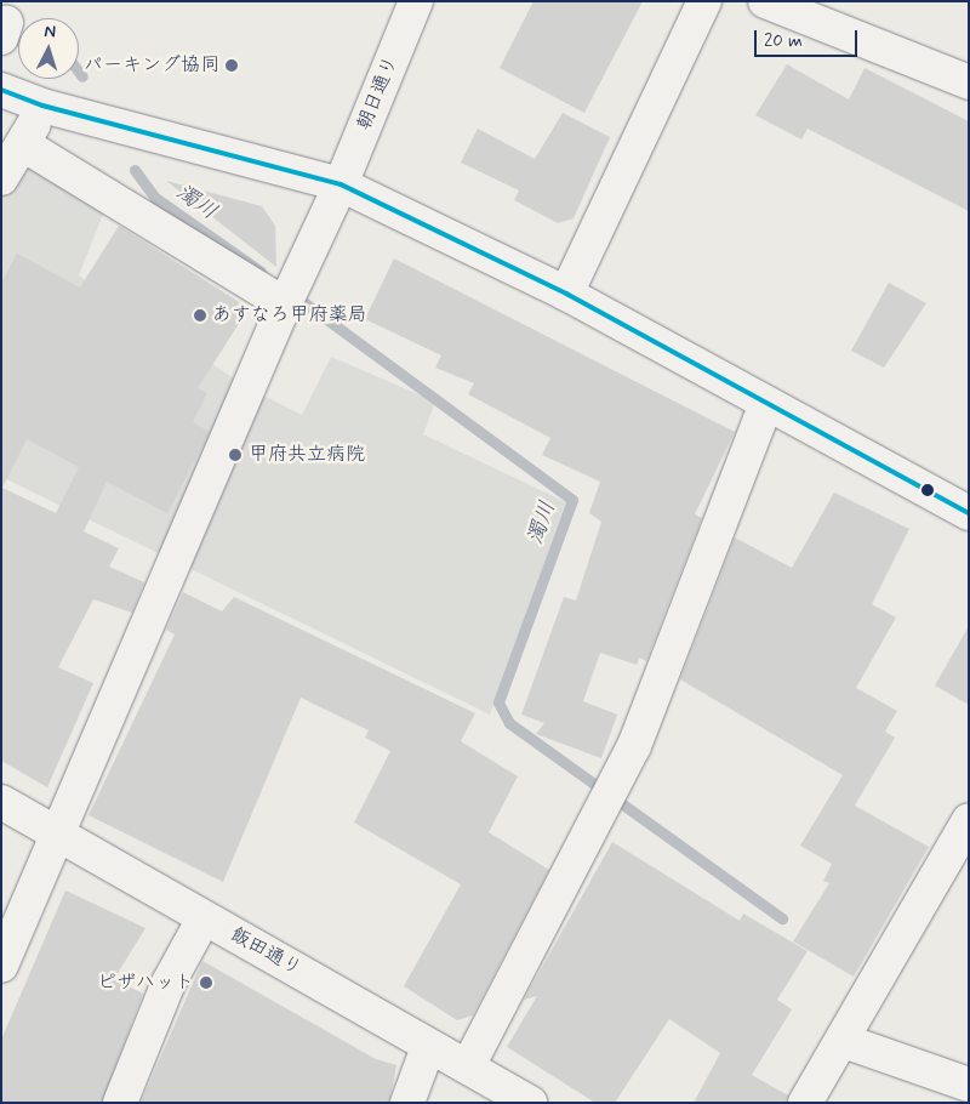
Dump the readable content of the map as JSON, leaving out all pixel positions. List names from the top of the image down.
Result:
{
  "streets": {
    "street": ["朝日通り", "飯田通り"]
  },
  "crossings": [
    ["朝日通り", "飯田通り"]
  ],
  "water": ["濁川"],
  "places": [
    "パーキング協同",
    "あすなろ甲府薬局",
    "甲府共立病院",
    "ピザハット"
  ],
  "scale_bar": "20 m",
  "north": "top"
}
